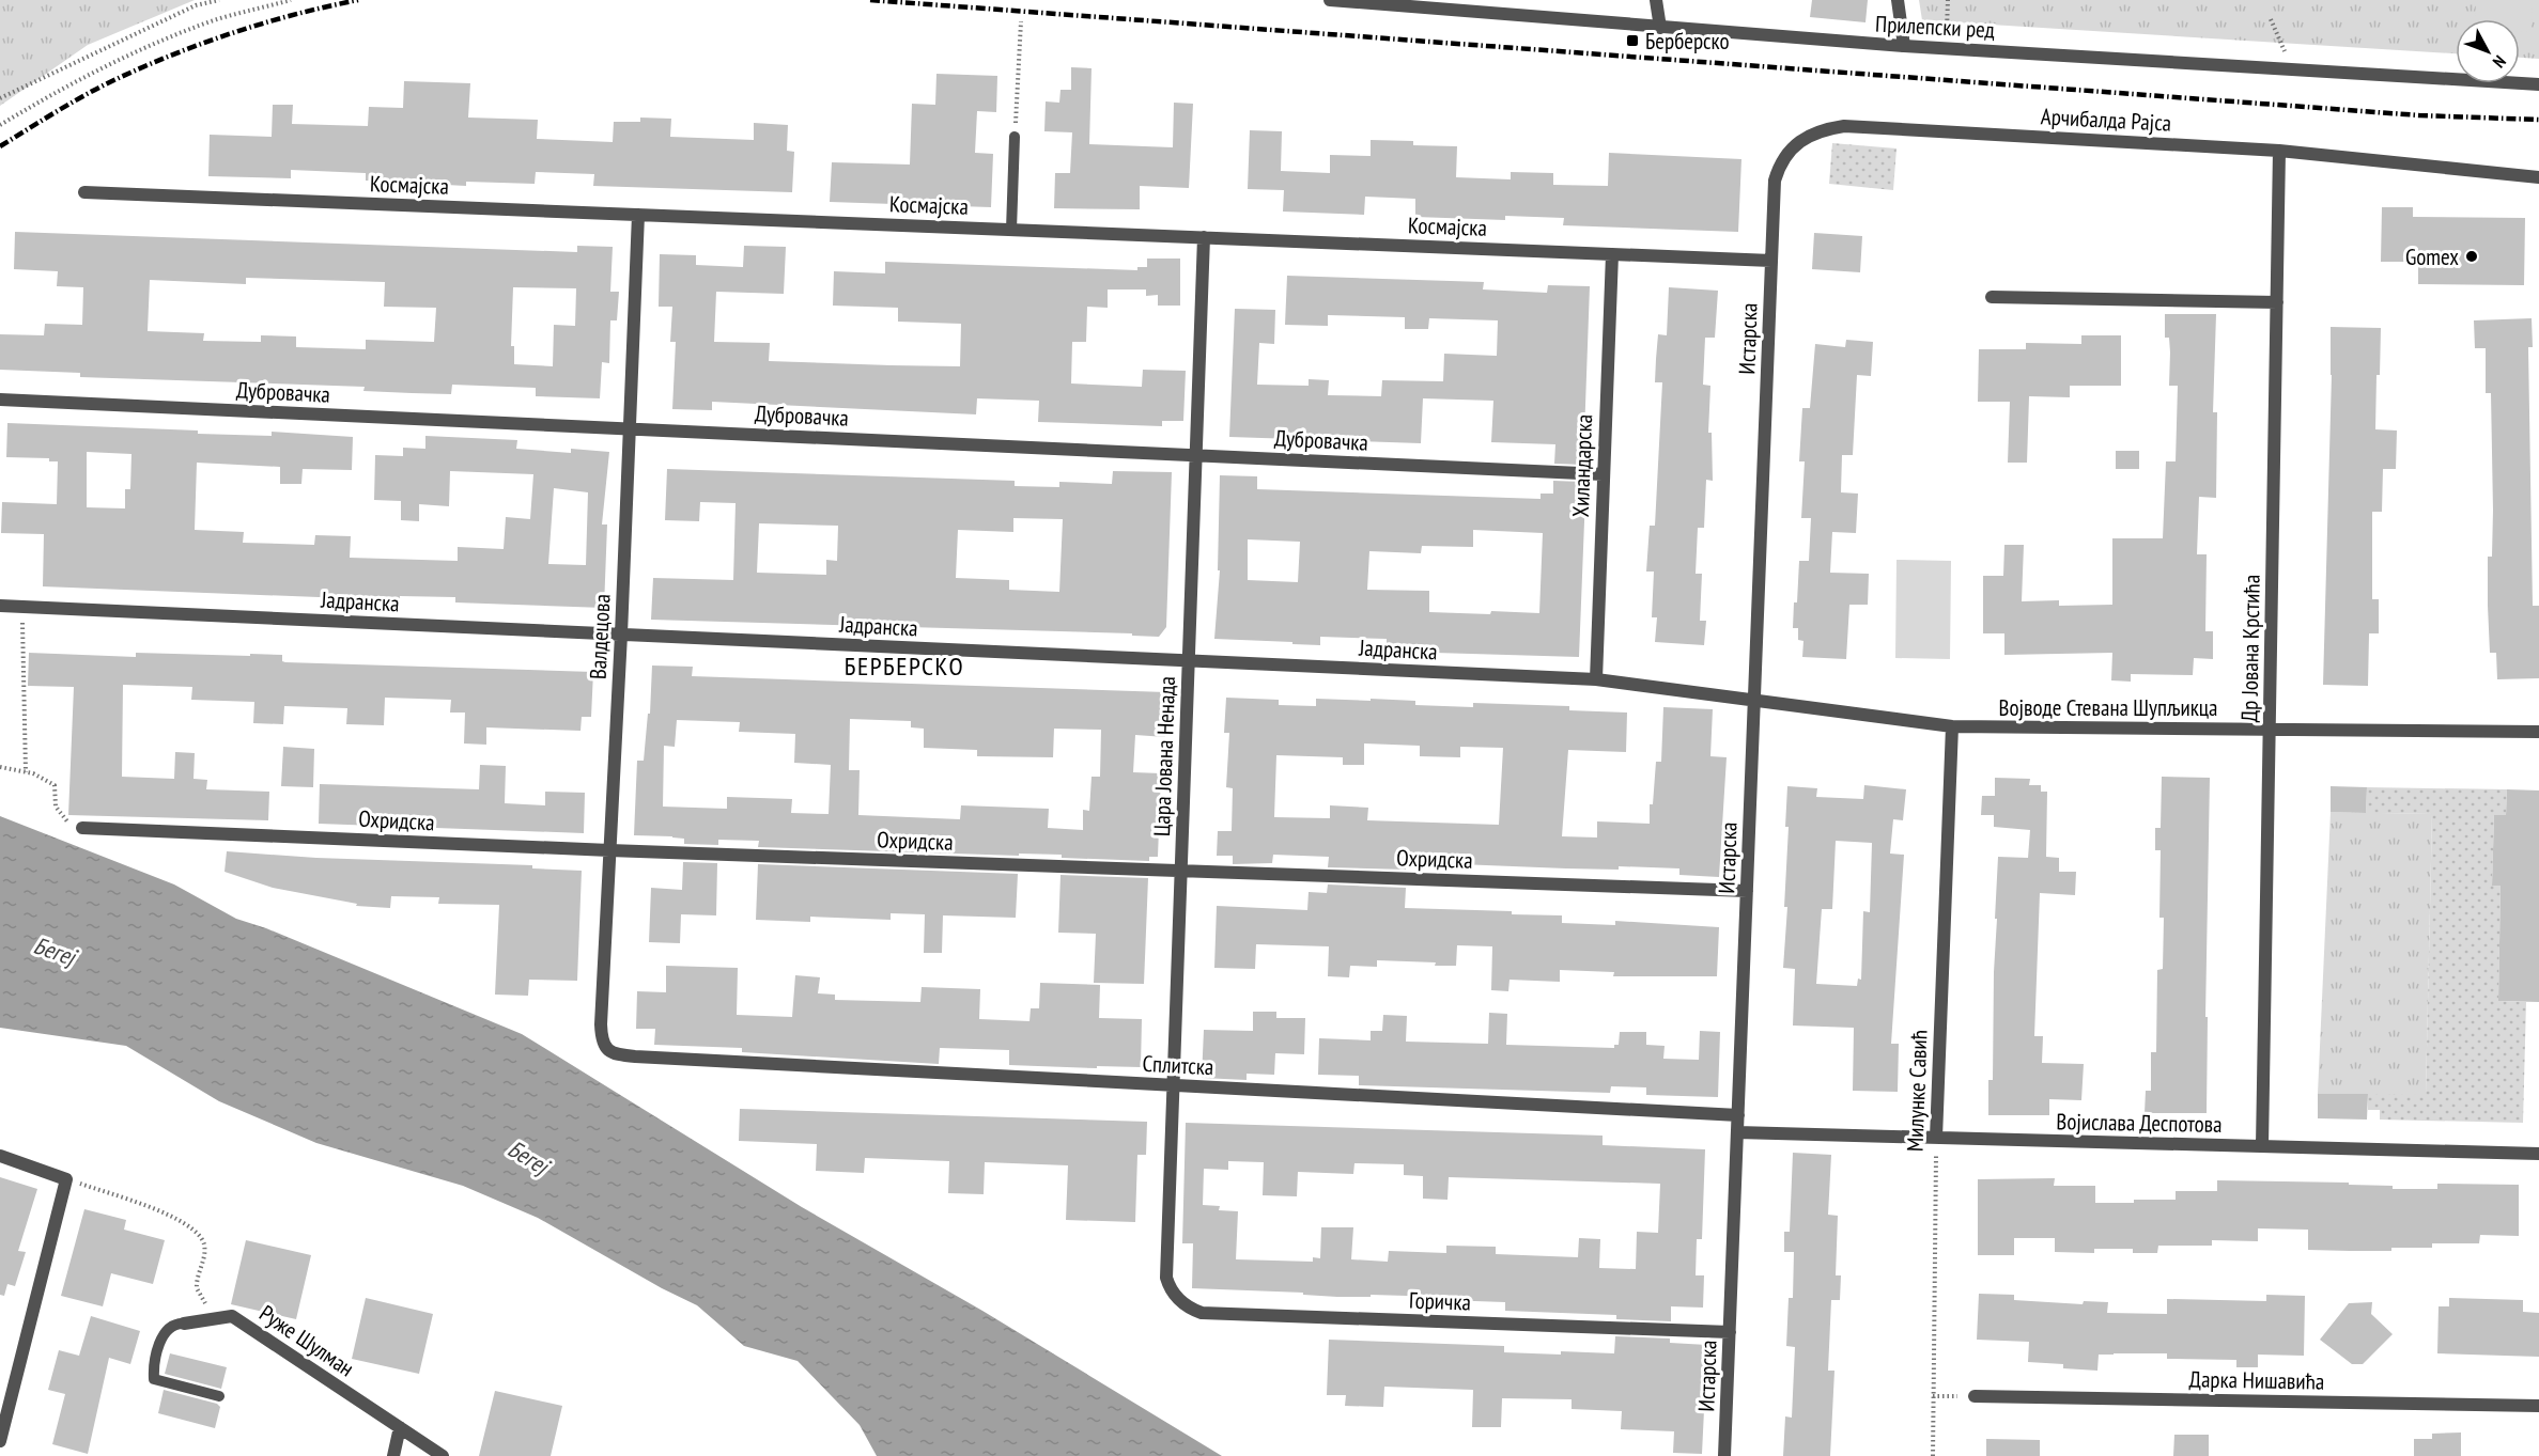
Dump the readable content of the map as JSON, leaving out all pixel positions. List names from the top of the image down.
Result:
{
  "streets": {
    "street": [
      "Прилепски ред",
      "Арчибалда Рајса",
      "Космајска",
      "Истарска",
      "Дубровачка",
      "Хиландарска",
      "Јадранска",
      "Валдецова",
      "Др Јована Крстића",
      "Војводе Стевана Шупљикца",
      "Цара Јована Ненада",
      "Охридска",
      "Сплитска",
      "Милунке Савић",
      "Војислава Деспотова",
      "Горичка",
      "Руже Шулман",
      "Дарка Нишавића"
    ]
  },
  "crossings": [
    ["Арчибалда Рајса", "Космајска"],
    ["Арчибалда Рајса", "Истарска"],
    ["Арчибалда Рајса", "Др Јована Крстића"],
    ["Космајска", "Истарска"],
    ["Космајска", "Хиландарска"],
    ["Космајска", "Валдецова"],
    ["Космајска", "Цара Јована Ненада"],
    ["Истарска", "Јадранска"],
    ["Истарска", "Војводе Стевана Шупљикца"],
    ["Истарска", "Охридска"],
    ["Истарска", "Сплитска"],
    ["Истарска", "Војислава Деспотова"],
    ["Истарска", "Горичка"],
    ["Дубровачка", "Хиландарска"],
    ["Дубровачка", "Валдецова"],
    ["Дубровачка", "Цара Јована Ненада"],
    ["Хиландарска", "Јадранска"],
    ["Јадранска", "Валдецова"],
    ["Јадранска", "Војводе Стевана Шупљикца"],
    ["Јадранска", "Цара Јована Ненада"],
    ["Валдецова", "Охридска"],
    ["Валдецова", "Сплитска"],
    ["Др Јована Крстића", "Војводе Стевана Шупљикца"],
    ["Др Јована Крстића", "Војислава Деспотова"],
    ["Војводе Стевана Шупљикца", "Милунке Савић"],
    ["Цара Јована Ненада", "Охридска"],
    ["Цара Јована Ненада", "Сплитска"],
    ["Цара Јована Ненада", "Горичка"],
    ["Милунке Савић", "Војислава Деспотова"]
  ],
  "districts": ["БЕРБЕРСКО"],
  "water": ["Бегеј"],
  "places": {
    "transit": ["Берберско"],
    "other": ["Gomex"]
  },
  "north": "bottom right"
}
